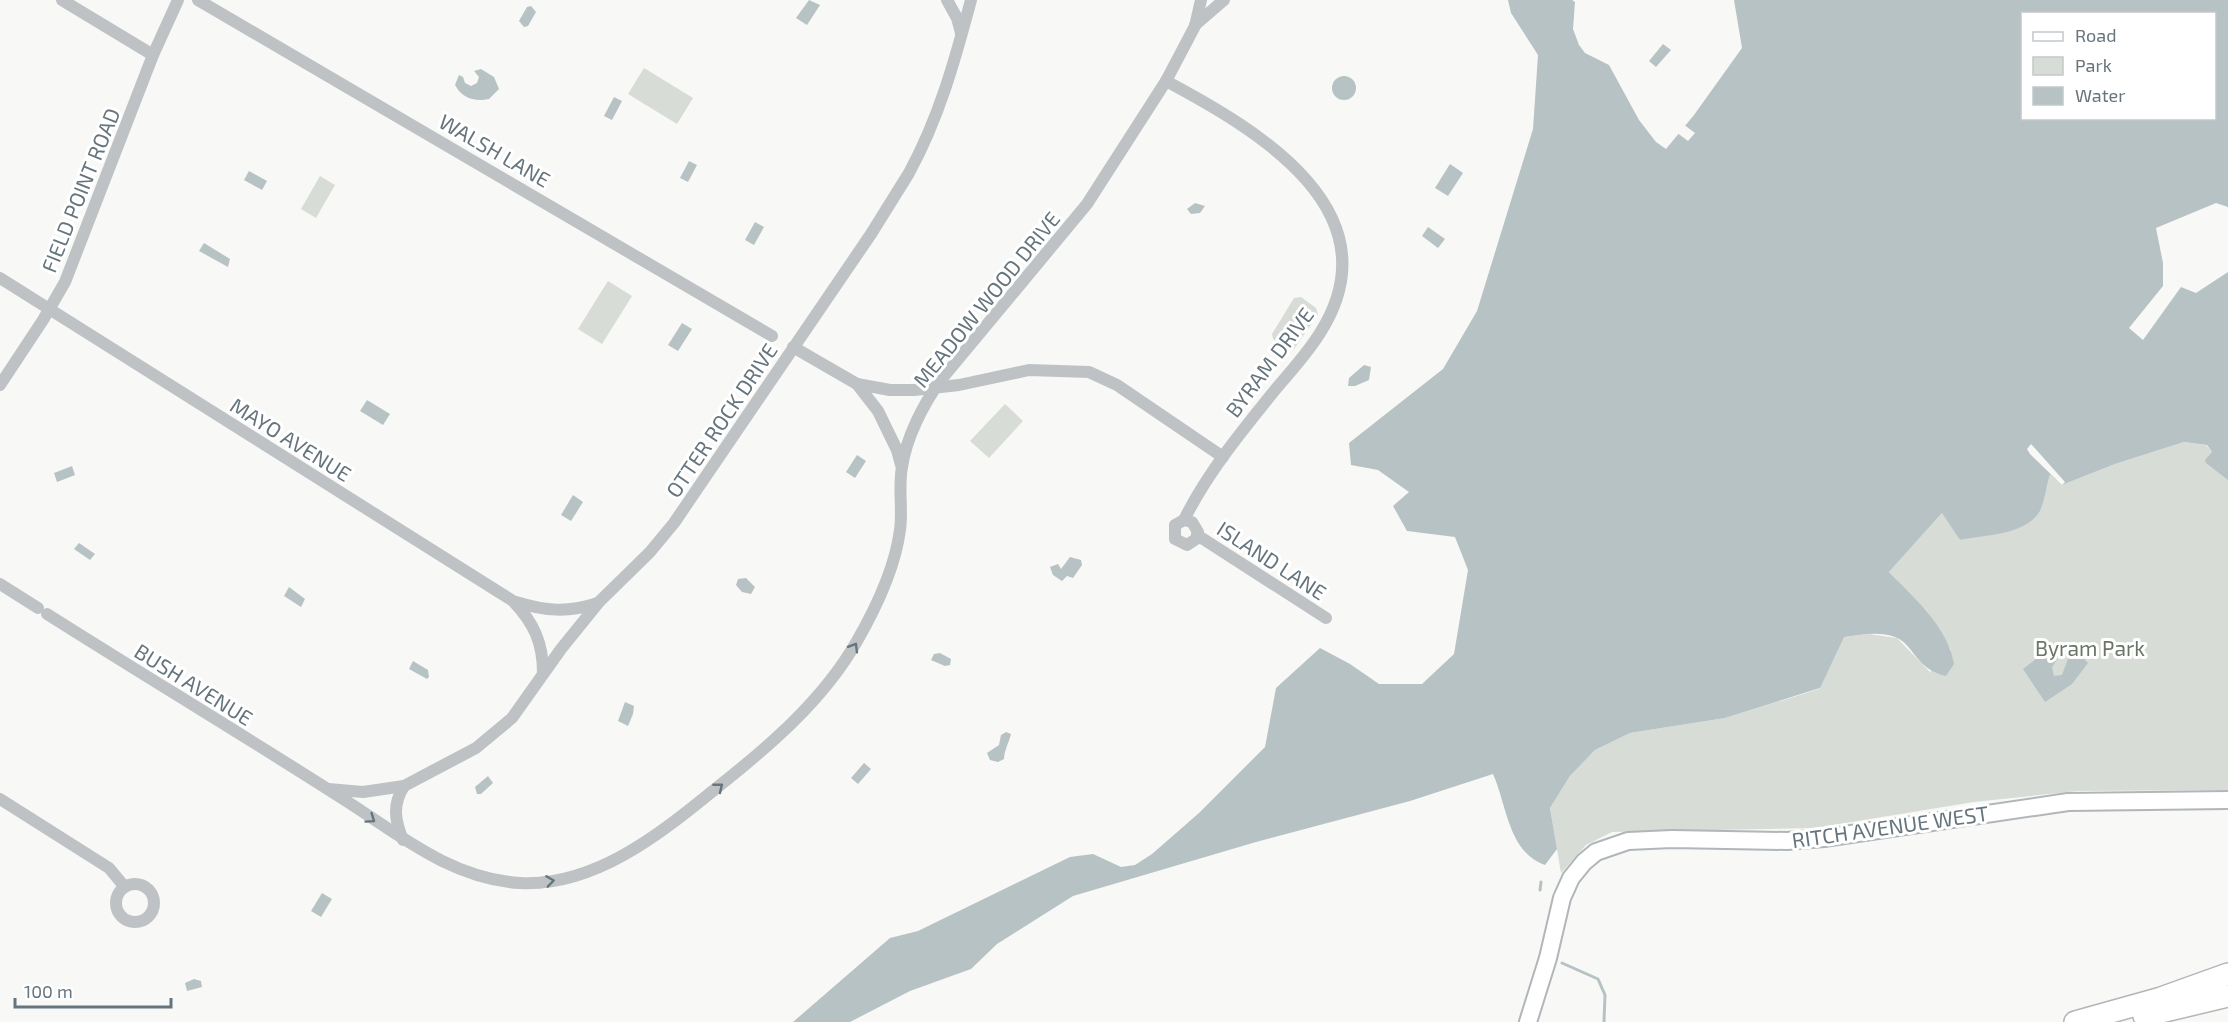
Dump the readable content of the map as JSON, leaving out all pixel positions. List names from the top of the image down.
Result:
{
  "streets": {
    "main road": ["RITCH AVENUE WEST"],
    "street": [
      "WALSH LANE",
      "FIELD POINT ROAD",
      "MEADOW WOOD DRIVE",
      "BYRAM DRIVE",
      "OTTER ROCK DRIVE",
      "MAYO AVENUE",
      "ISLAND LANE",
      "BUSH AVENUE"
    ]
  },
  "crossings": [
    ["FIELD POINT ROAD", "MAYO AVENUE"],
    ["MEADOW WOOD DRIVE", "BYRAM DRIVE"],
    ["MEADOW WOOD DRIVE", "OTTER ROCK DRIVE"],
    ["MEADOW WOOD DRIVE", "BUSH AVENUE"],
    ["BYRAM DRIVE", "ISLAND LANE"],
    ["OTTER ROCK DRIVE", "MAYO AVENUE"],
    ["OTTER ROCK DRIVE", "BUSH AVENUE"]
  ],
  "parks": ["Byram Park"],
  "legend": ["Road", "Park", "Water"],
  "scale_bar": "100 m"
}
